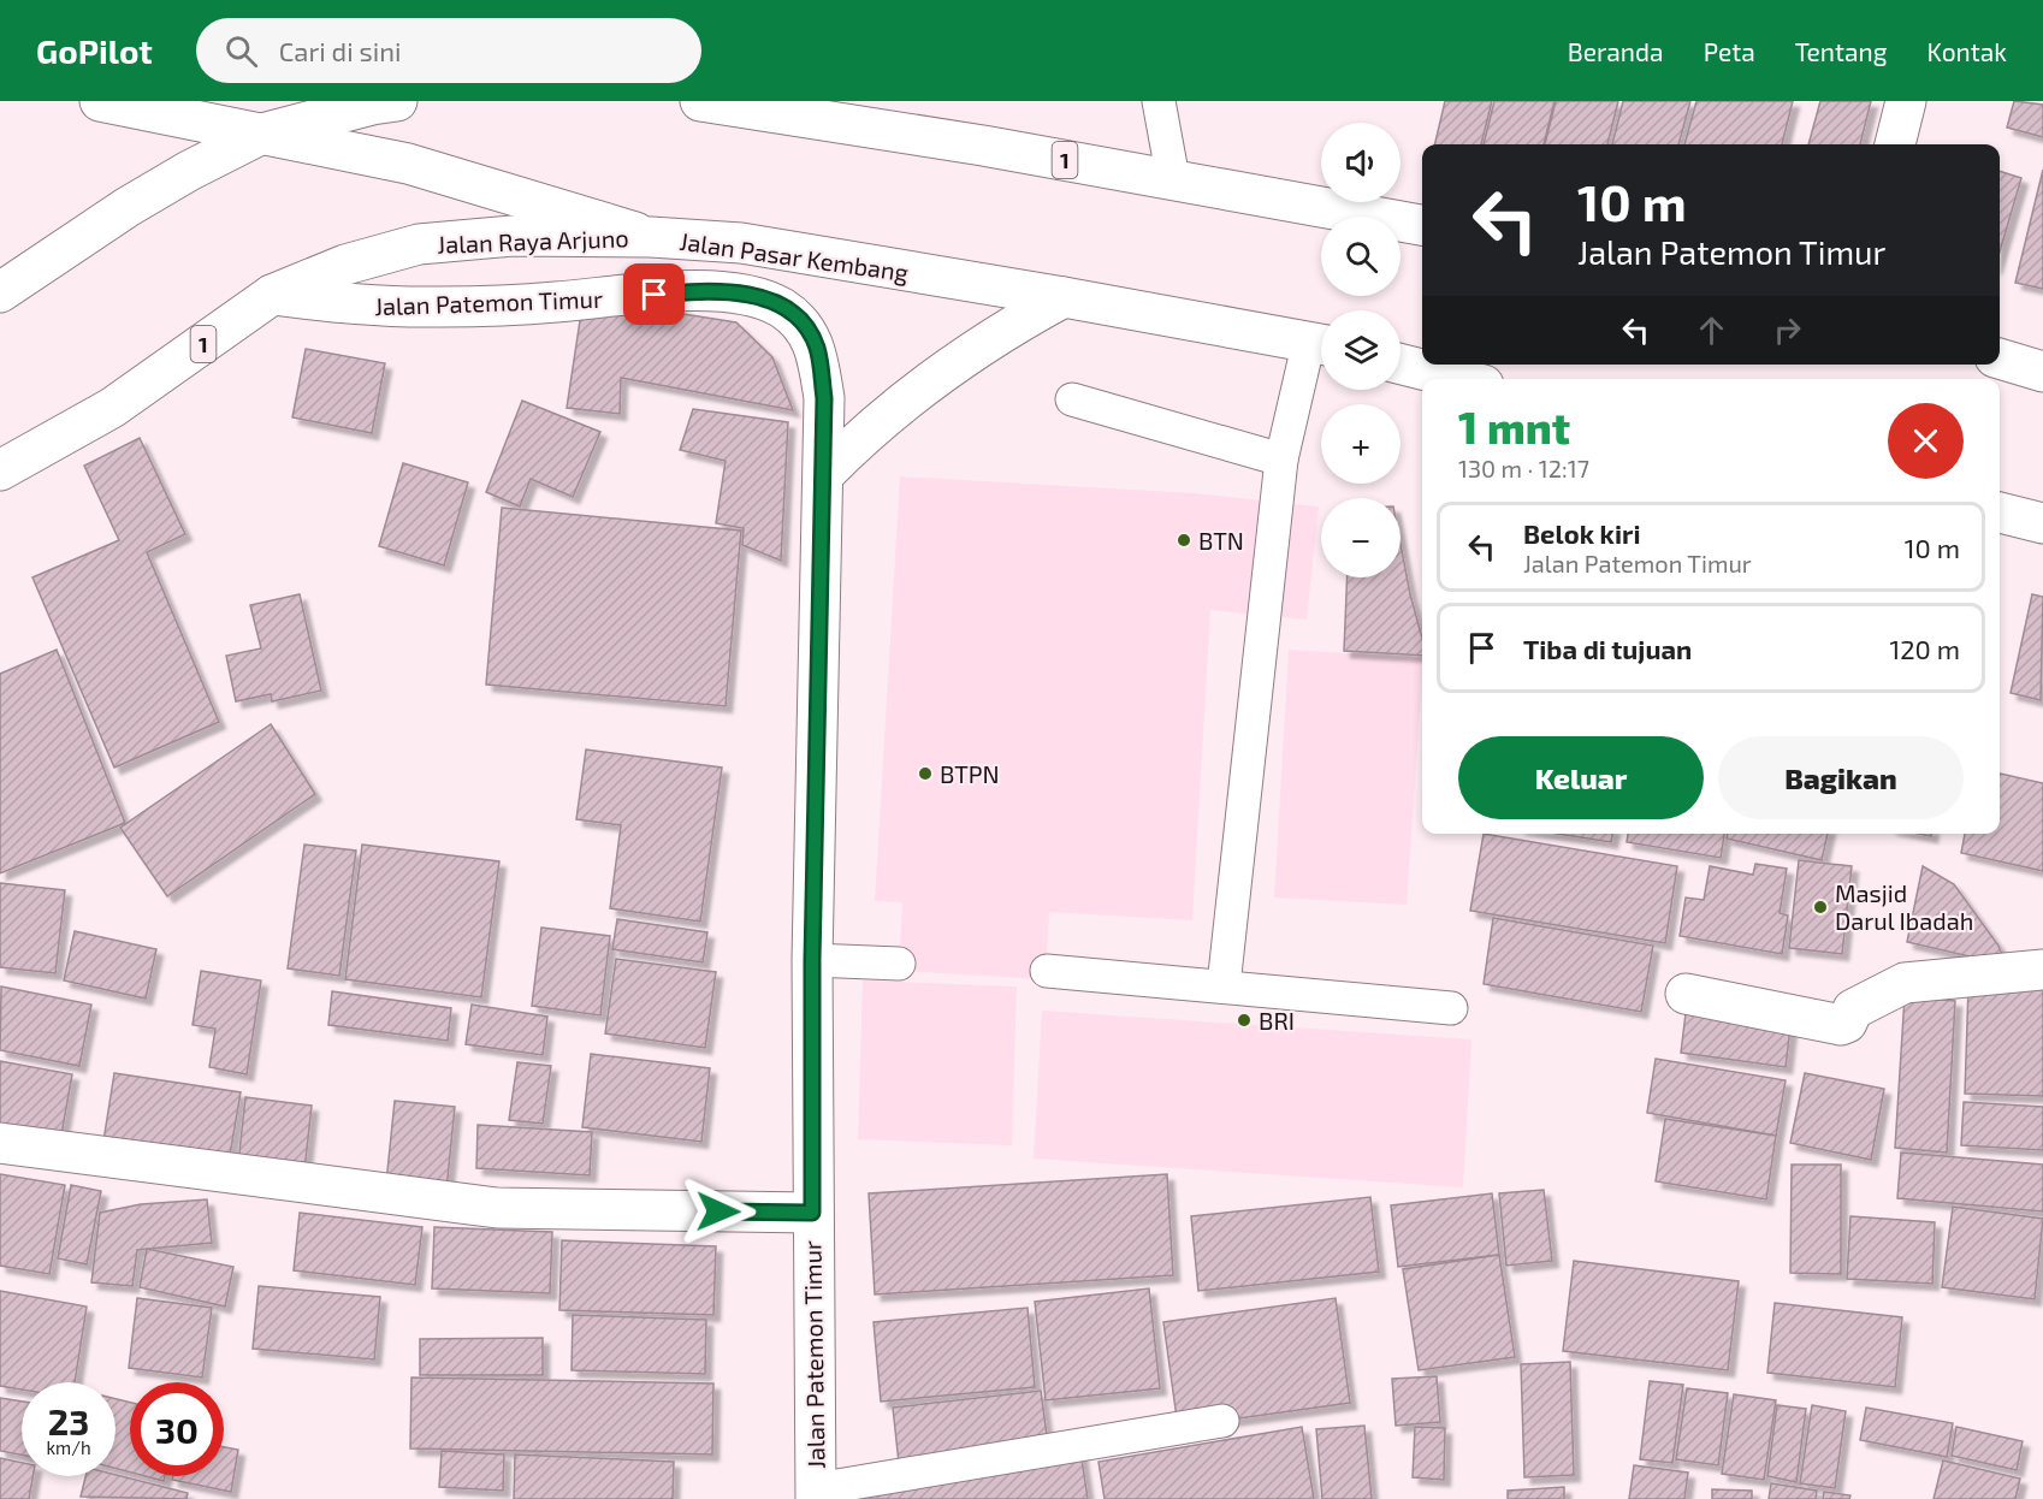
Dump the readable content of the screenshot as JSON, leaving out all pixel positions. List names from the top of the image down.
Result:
{
  "streets": {
    "main road": [
      "1",
      "Jalan Raya Arjuno",
      "Jalan Pasar Kembang",
      "Jalan Patemon Timur"
    ]
  },
  "crossings": [
    ["Jalan Raya Arjuno", "Jalan Pasar Kembang"],
    ["Jalan Raya Arjuno", "Jalan Patemon Timur"]
  ],
  "places": [
    "BTN",
    "BTPN",
    "Masjid Darul Ibadah",
    "BRI"
  ],
  "page": {
    "header": "GoPilot",
    "search": "Cari di sini",
    "nav": [
      "Beranda",
      "Peta",
      "Tentang",
      "Kontak"
    ],
    "map_buttons": ["+", "−"],
    "turn": ["10 m", "Jalan Patemon Timur"],
    "heading": ["1 mnt", "130 m · 12:17"],
    "list": [
      {
        "name": "Belok kiri",
        "note": "Jalan Patemon Timur",
        "value": "10 m"
      },
      {
        "name": "Tiba di tujuan",
        "value": "120 m"
      }
    ],
    "buttons": ["Keluar", "Bagikan"],
    "speed": "23 km/h",
    "limit": "30"
  }
}
